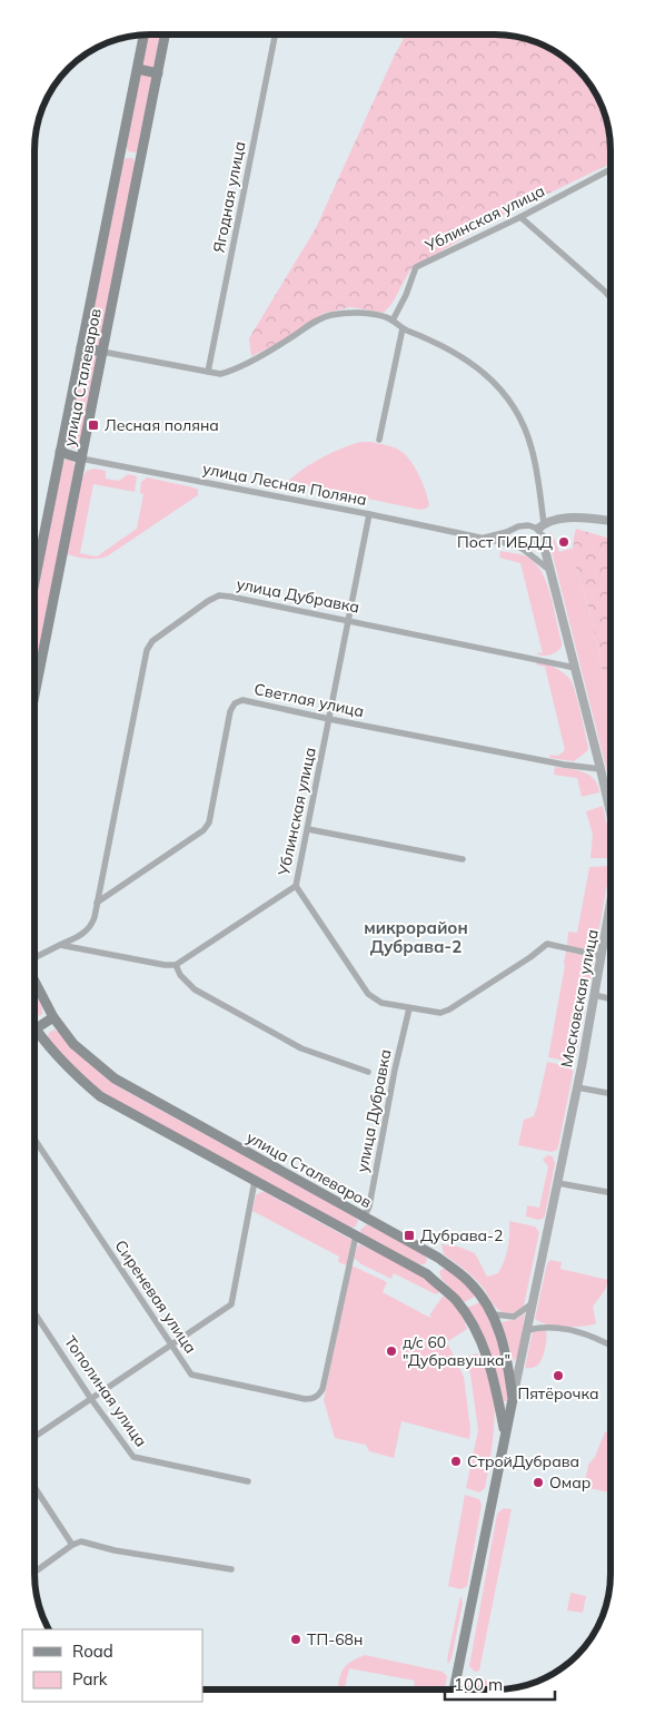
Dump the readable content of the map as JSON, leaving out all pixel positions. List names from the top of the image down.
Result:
{
  "streets": {
    "main road": ["улица Сталеваров"],
    "street": [
      "Ягодная улица",
      "Ублинская улица",
      "улица Лесная Поляна",
      "улица Дубравка",
      "Светлая улица",
      "Московская улица",
      "Сиреневая улица",
      "Тополиная улица"
    ]
  },
  "crossings": [
    ["Ягодная улица", "Московская улица"],
    ["Ублинская улица", "улица Лесная Поляна"],
    ["Ублинская улица", "улица Дубравка"],
    ["Ублинская улица", "Светлая улица"],
    ["Ублинская улица", "Московская улица"],
    ["улица Сталеваров", "улица Лесная Поляна"],
    ["улица Сталеваров", "улица Дубравка"],
    ["улица Сталеваров", "Московская улица"],
    ["улица Сталеваров", "Сиреневая улица"],
    ["улица Лесная Поляна", "Московская улица"],
    ["улица Дубравка", "Светлая улица"],
    ["улица Дубравка", "Московская улица"],
    ["Светлая улица", "Московская улица"]
  ],
  "districts": ["микрорайон Дубрава-2"],
  "places": {
    "transit": ["Лесная поляна", "Дубрава-2"],
    "other": [
      "Пост ГИБДД",
      "д/с 60 \"Дубравушка\"",
      "Пятёрочка",
      "СтройДубрава",
      "Омар",
      "ТП-68н"
    ]
  },
  "legend": ["Road", "Park"],
  "scale_bar": "100 m"
}
